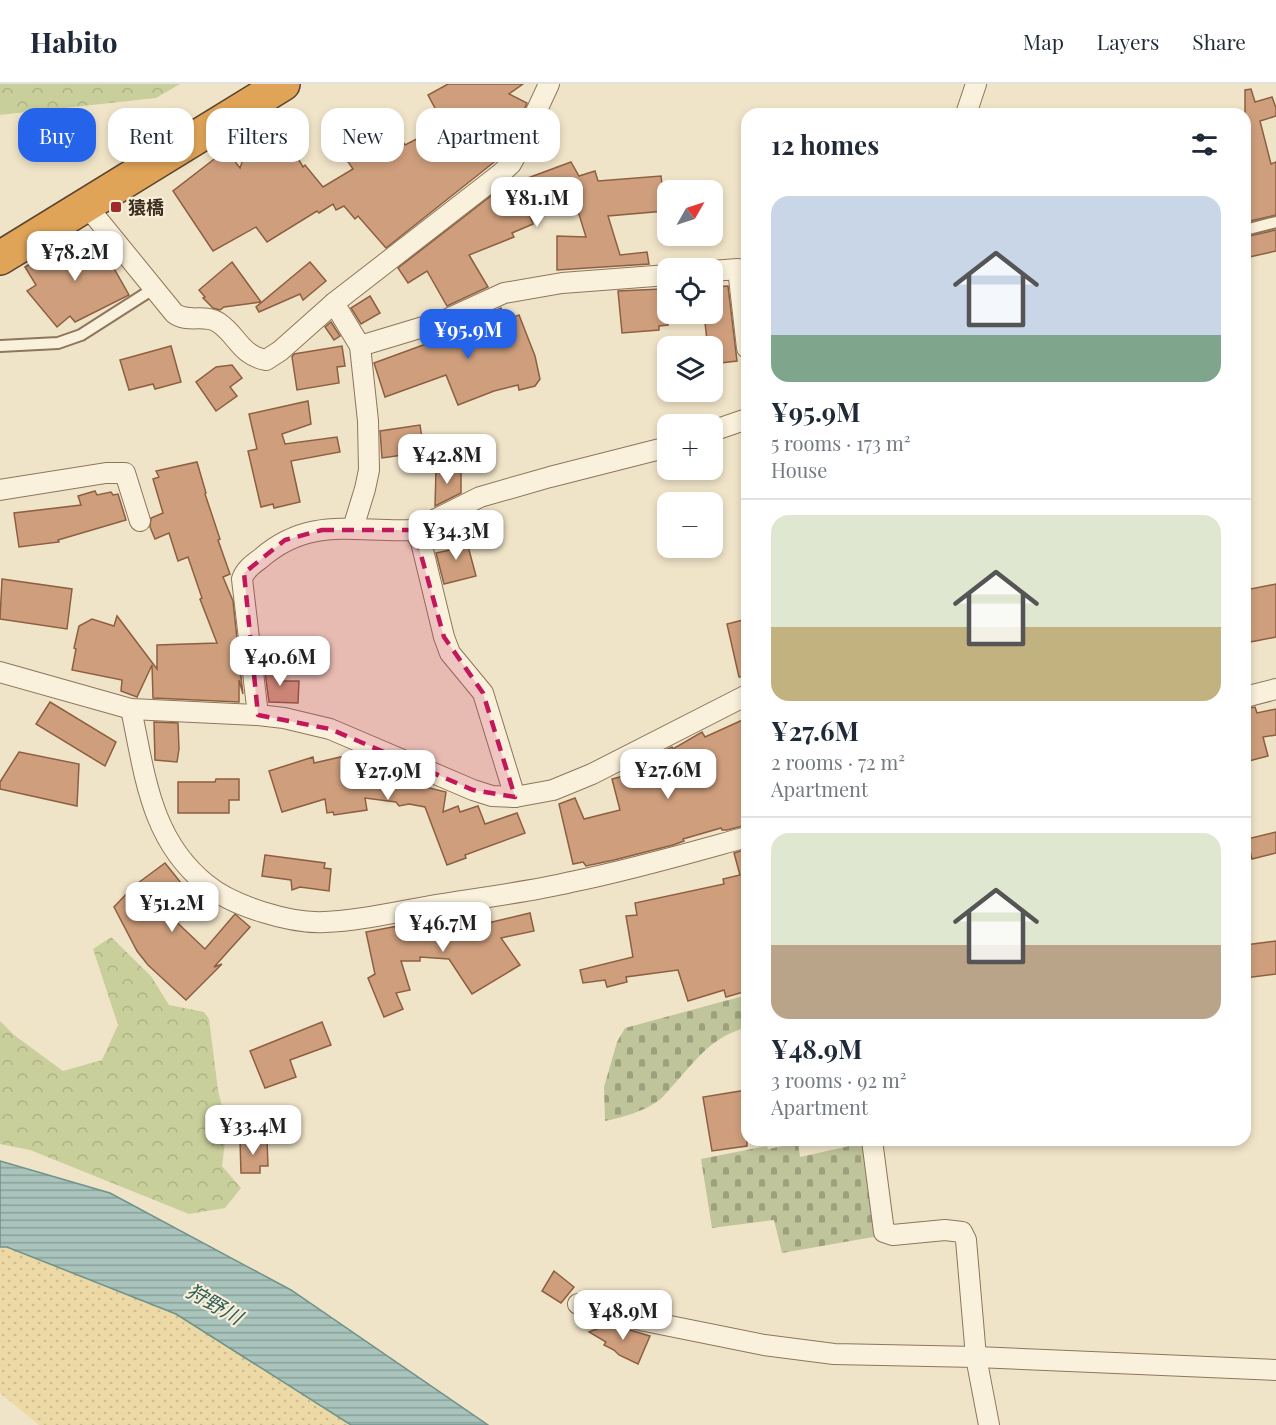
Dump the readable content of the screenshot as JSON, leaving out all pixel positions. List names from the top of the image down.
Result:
{
  "water": ["狩野川"],
  "places": {
    "transit": ["猿橋"]
  },
  "north": "top right",
  "page": {
    "header": "Habito",
    "nav": ["Map", "Layers", "Share"],
    "chip": [
      "Buy",
      "Rent",
      "Filters",
      "New",
      "Apartment"
    ],
    "heading": "12 homes",
    "price": [
      "¥81.1M",
      "¥78.2M",
      "¥95.9M",
      "¥42.8M",
      "¥34.3M",
      "¥40.6M",
      "¥27.6M",
      "¥27.9M",
      "¥51.2M",
      "¥46.7M",
      "¥33.4M",
      "¥48.9M"
    ],
    "map_buttons": ["+", "−"],
    "list": [
      {
        "name": "¥95.9M",
        "note": "5 rooms · 173 m² · House"
      },
      {
        "name": "¥27.6M",
        "note": "2 rooms · 72 m² · Apartment"
      },
      {
        "name": "¥48.9M",
        "note": "3 rooms · 92 m² · Apartment"
      }
    ]
  }
}
